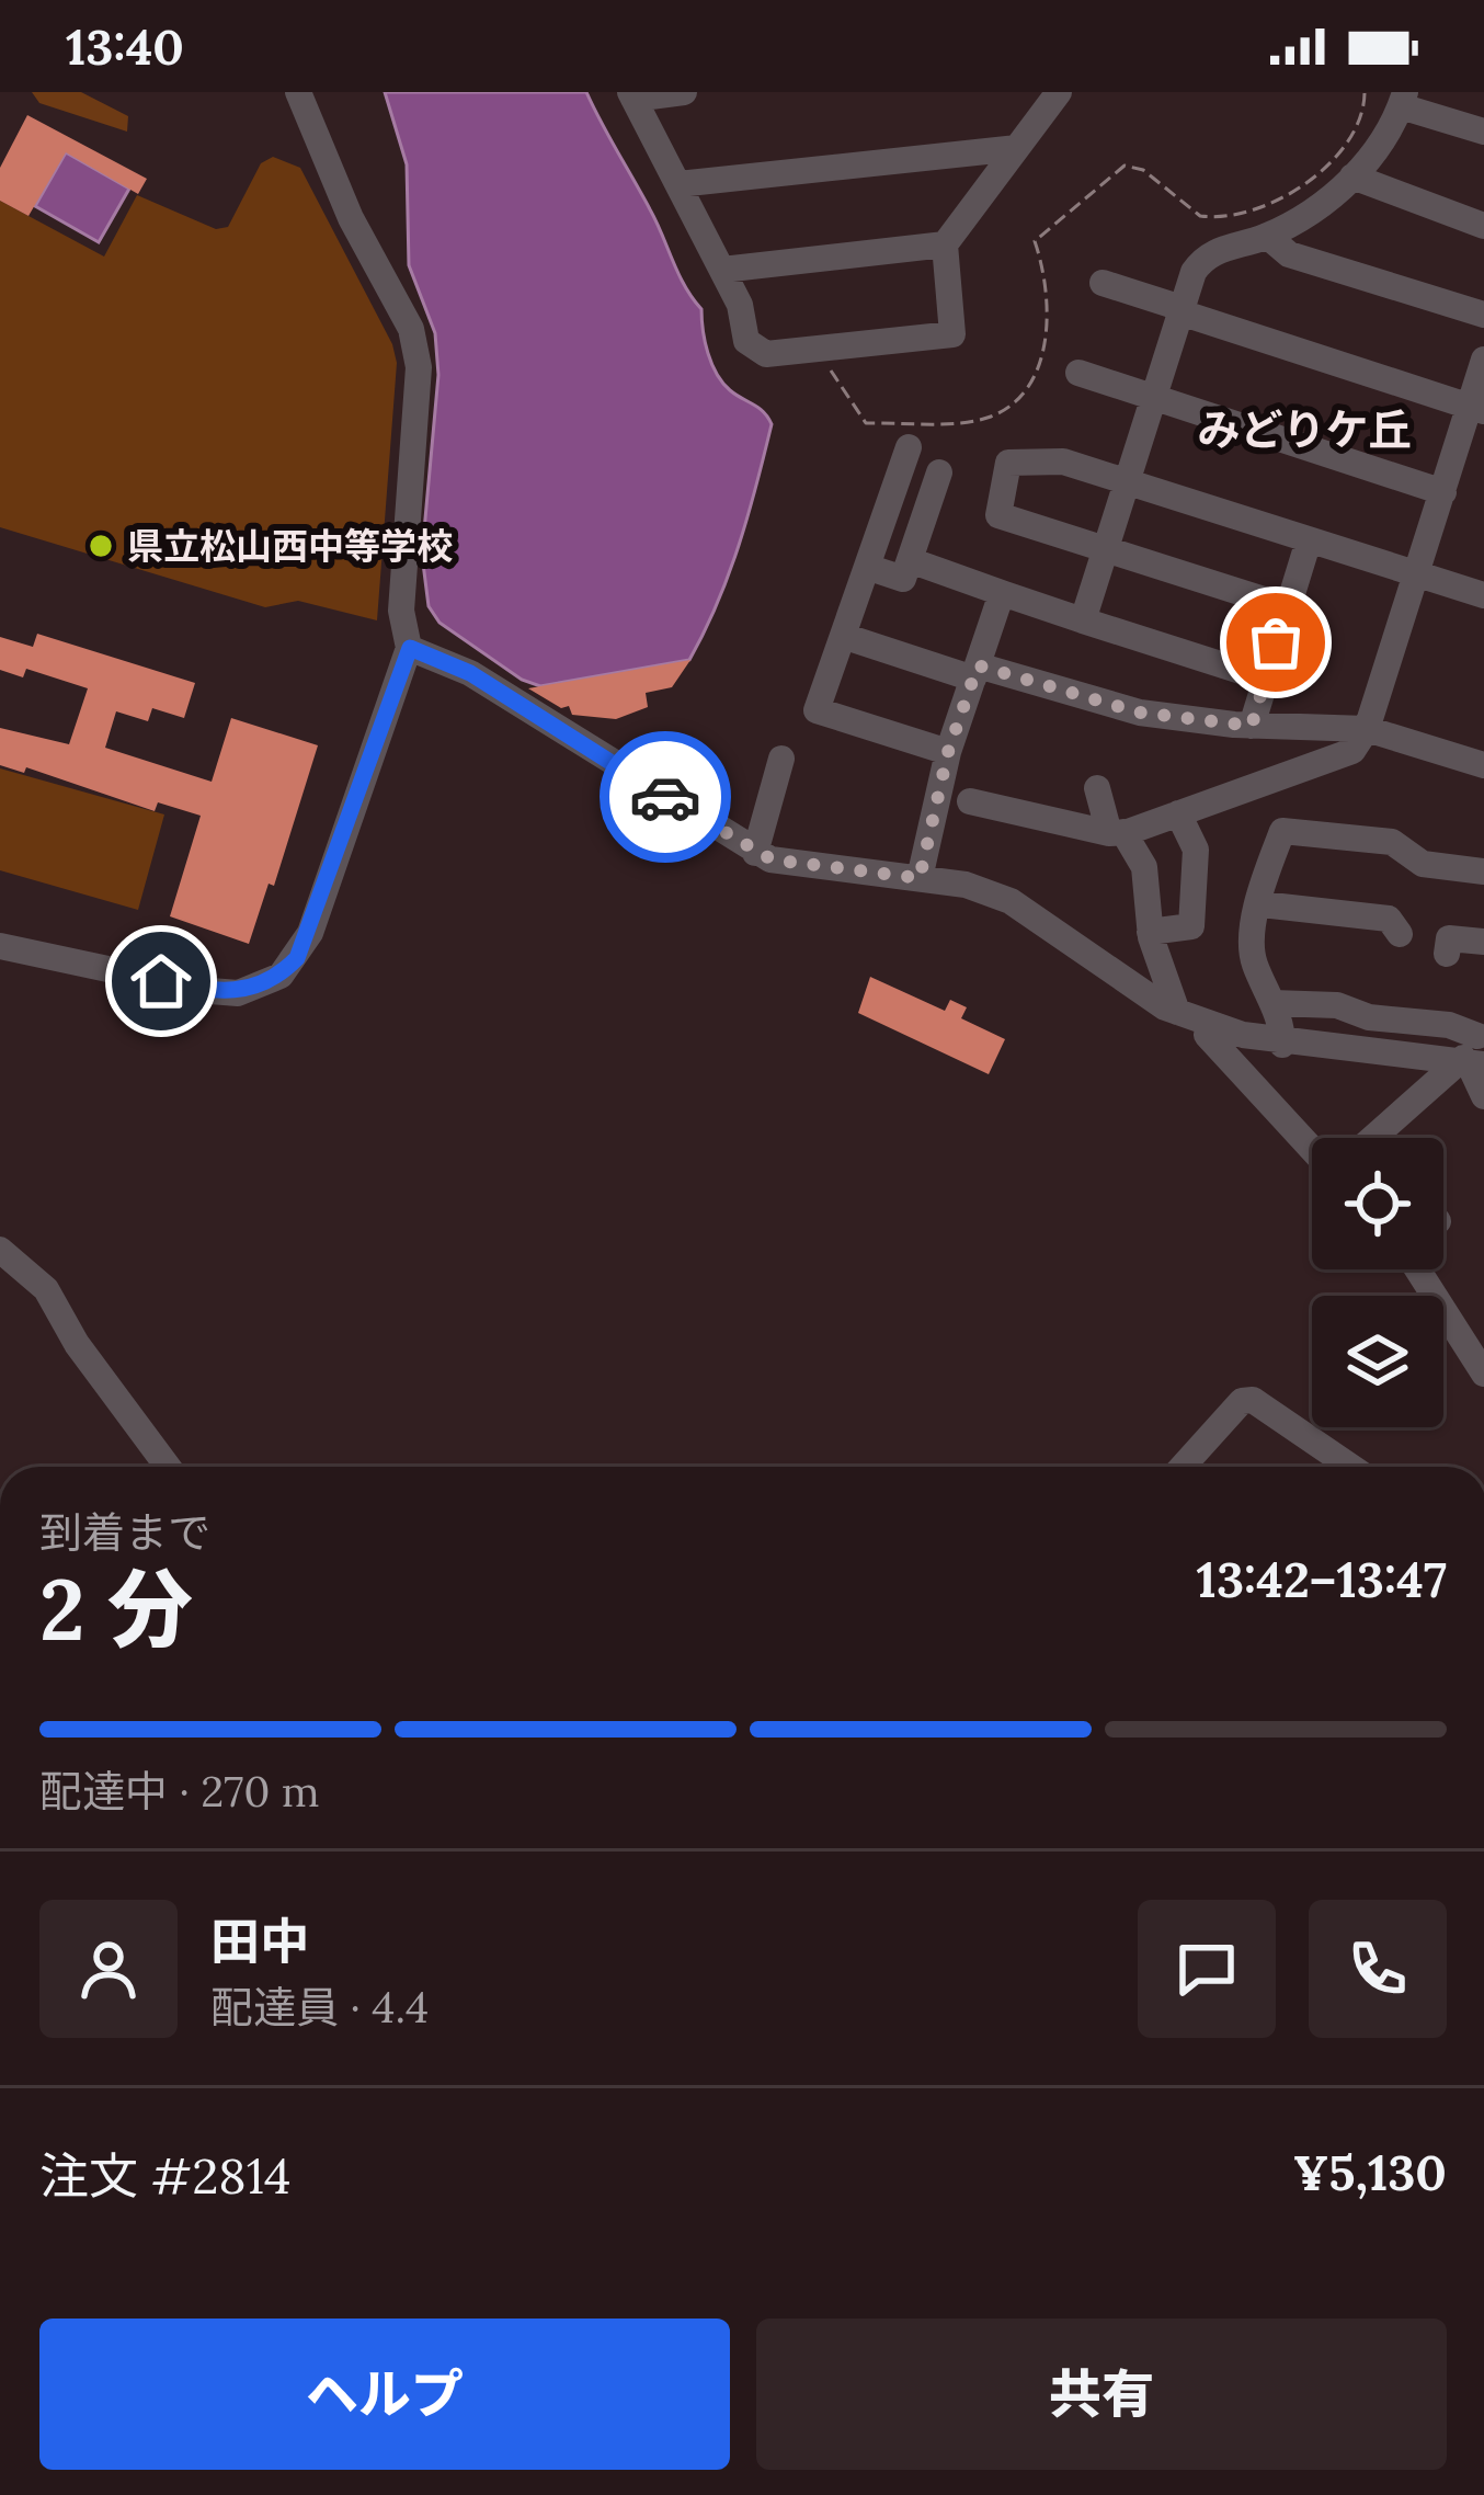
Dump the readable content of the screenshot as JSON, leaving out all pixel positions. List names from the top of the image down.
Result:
{
  "districts": ["みどりケ丘"],
  "places": ["県立松山西中等学校"],
  "page": {
    "status": "13:40",
    "heading": ["2 分", "到着まで", "13:42–13:47"],
    "panel": [
      "田中",
      "配達員 · 4.4",
      "注文 #2814",
      "¥5,130"
    ],
    "bar": "配達中 · 270 m",
    "buttons": ["ヘルプ", "共有"]
  }
}
